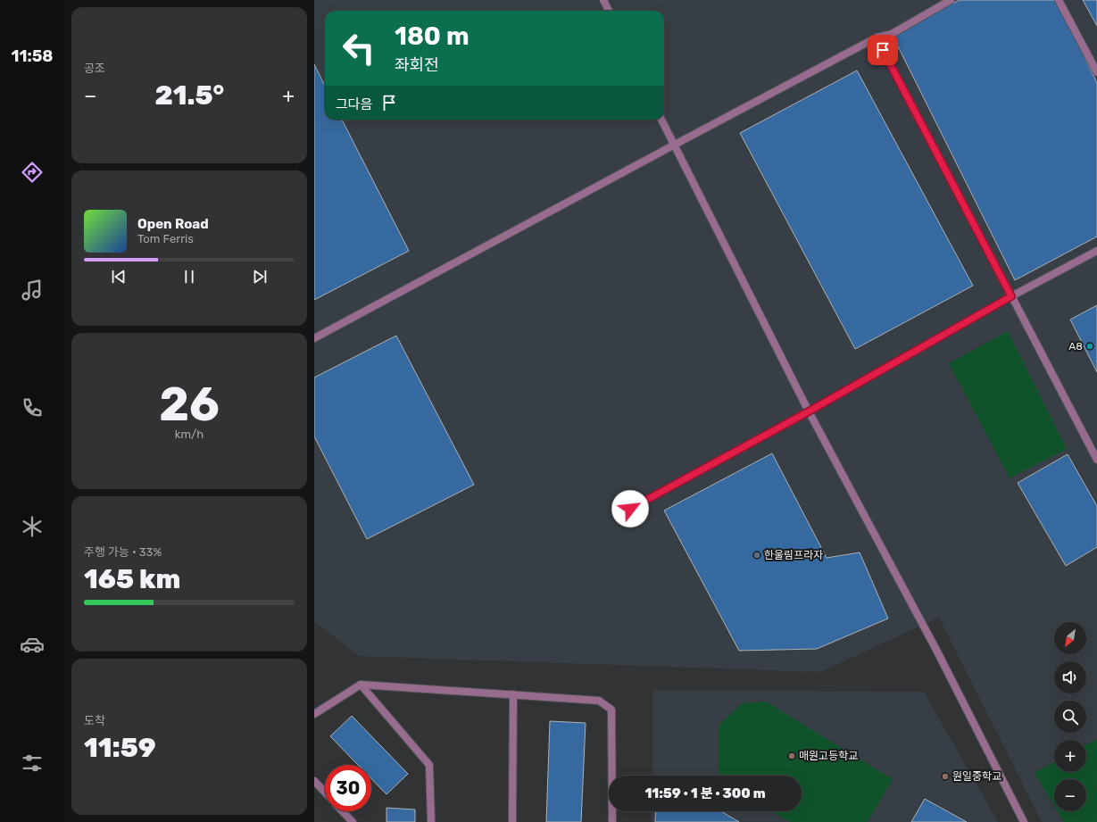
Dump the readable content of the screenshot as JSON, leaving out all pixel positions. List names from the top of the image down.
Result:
{
  "places": [
    "A8",
    "한울림프라자",
    "매원고등학교",
    "원일중학교"
  ],
  "north": "bottom left",
  "page": {
    "tabs": "11:58",
    "tile": [
      "공조",
      ["26", "km/h"],
      ["주행 가능 · 33%", "165 km"],
      ["도착", "11:59"]
    ],
    "turn": ["180 m", "좌회전"],
    "heat": ["−", "21.5°", "+"],
    "then": "그다음",
    "song": ["Open Road", "Tom Ferris"],
    "map_buttons": ["+", "−"],
    "limit": "30",
    "trip": "11:59 · 1 분 · 300 m"
  }
}
